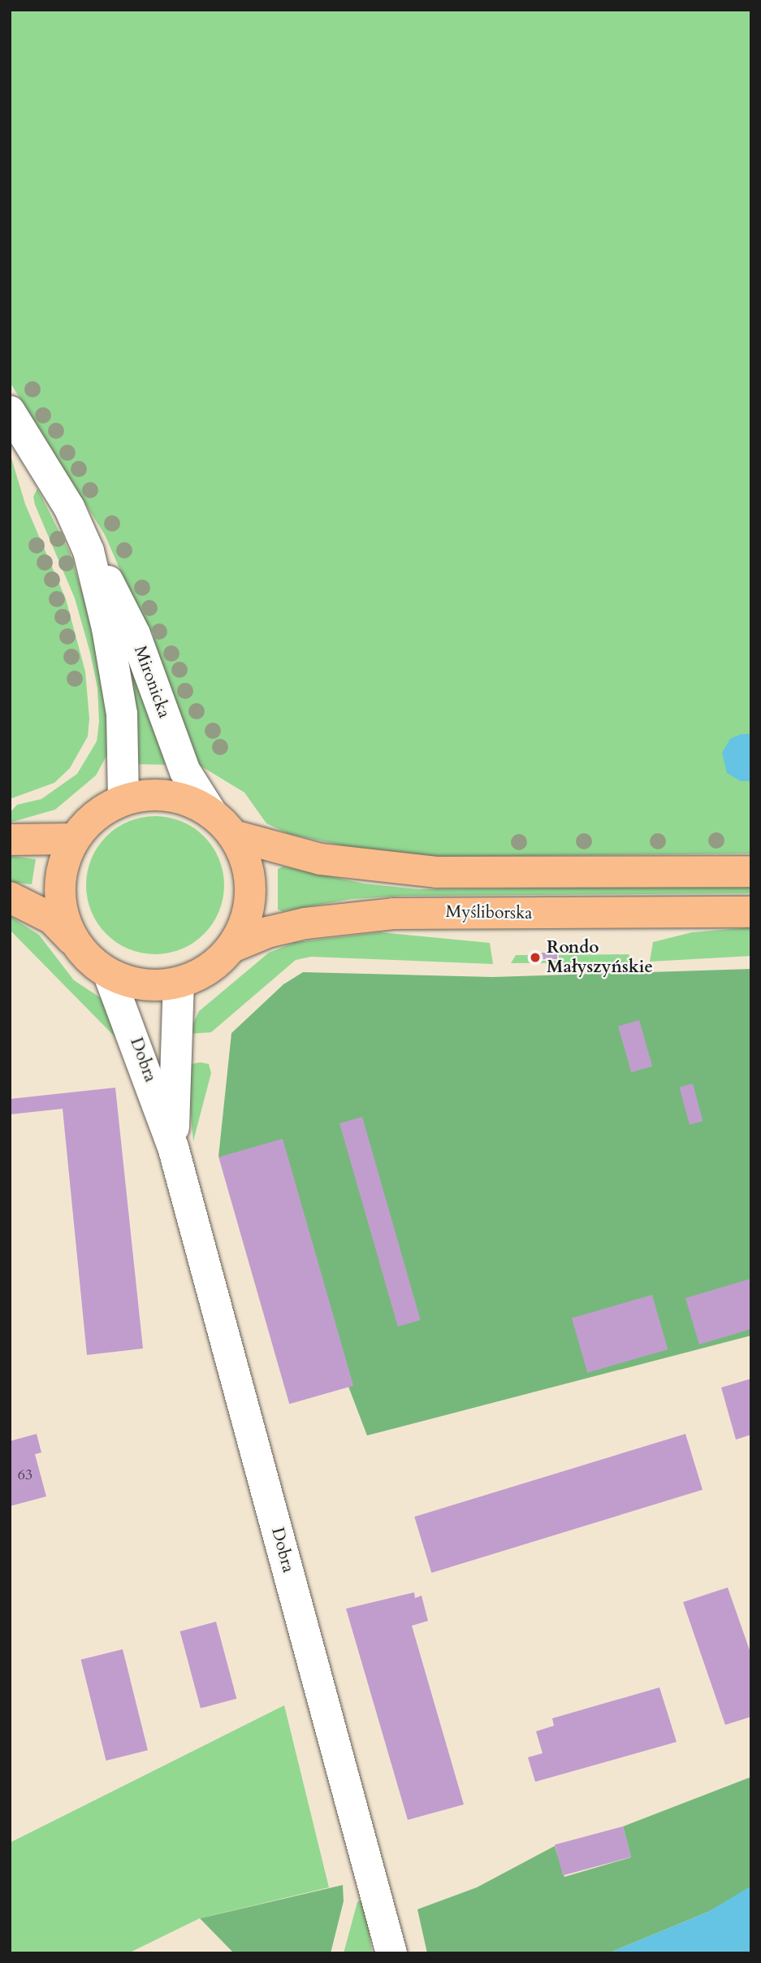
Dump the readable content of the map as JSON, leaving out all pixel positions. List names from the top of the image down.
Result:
{
  "streets": {
    "main road": ["Myśliborska"],
    "street": ["Mironicka", "Dobra"]
  },
  "crossings": [
    ["Mironicka", "Myśliborska"],
    ["Mironicka", "Dobra"],
    ["Myśliborska", "Dobra"]
  ],
  "places": ["Rondo Małyszyńskie"],
  "house_numbers": ["63"]
}
